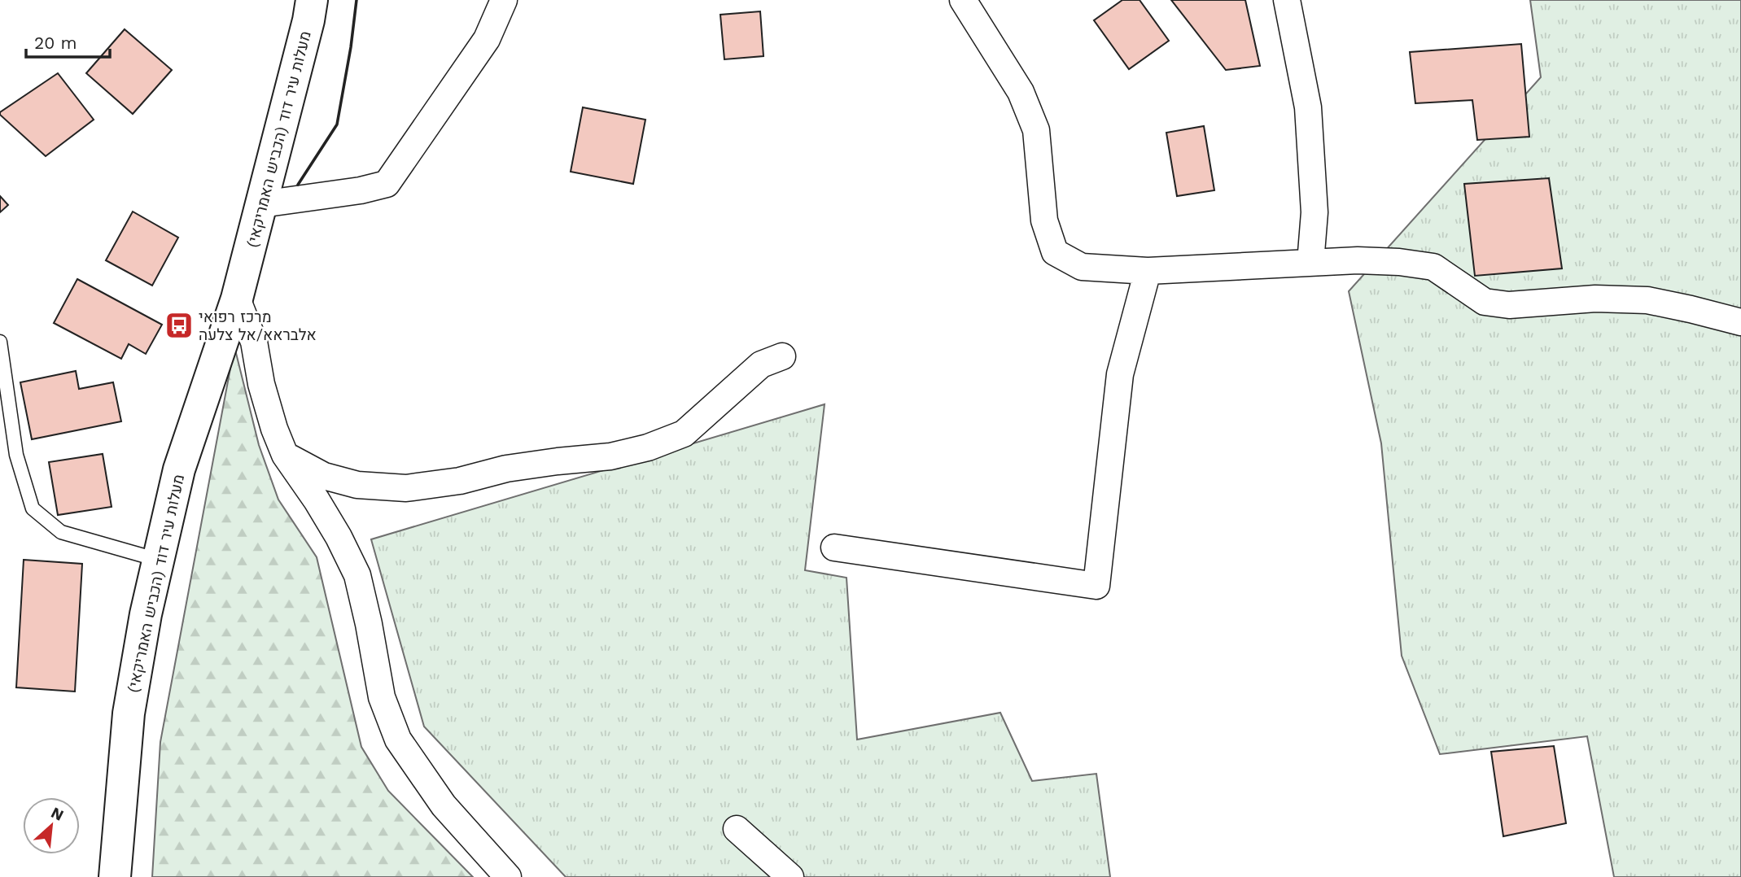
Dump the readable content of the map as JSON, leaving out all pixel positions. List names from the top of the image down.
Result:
{
  "streets": {
    "main road": ["מעלות עיר דוד (הכביש האמריקאי)"]
  },
  "places": {
    "bus stop": ["מרכז רפואי אלבראא/אל צלעה"]
  },
  "scale_bar": "20 m",
  "north": "top right"
}
